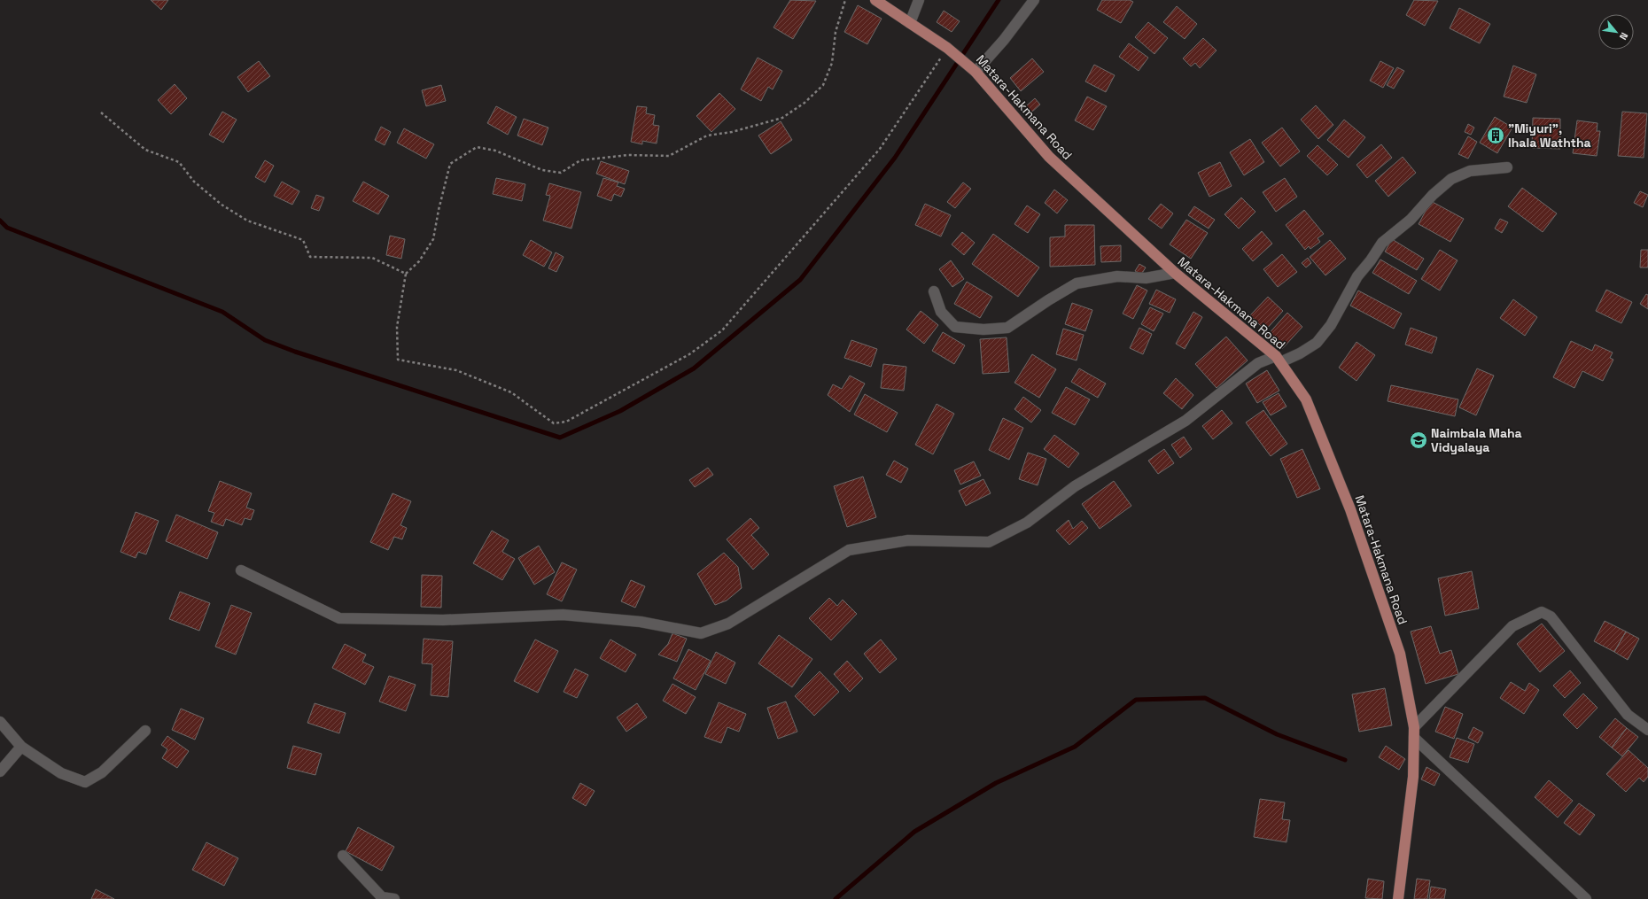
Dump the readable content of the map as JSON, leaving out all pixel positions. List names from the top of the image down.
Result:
{
  "streets": {
    "main road": ["Matara-Hakmana Road"]
  },
  "places": {
    "building": ["\"Miyuri\", Ihala Waththa"],
    "school or university": ["Naimbala Maha Vidyalaya"]
  },
  "north": "bottom right"
}
